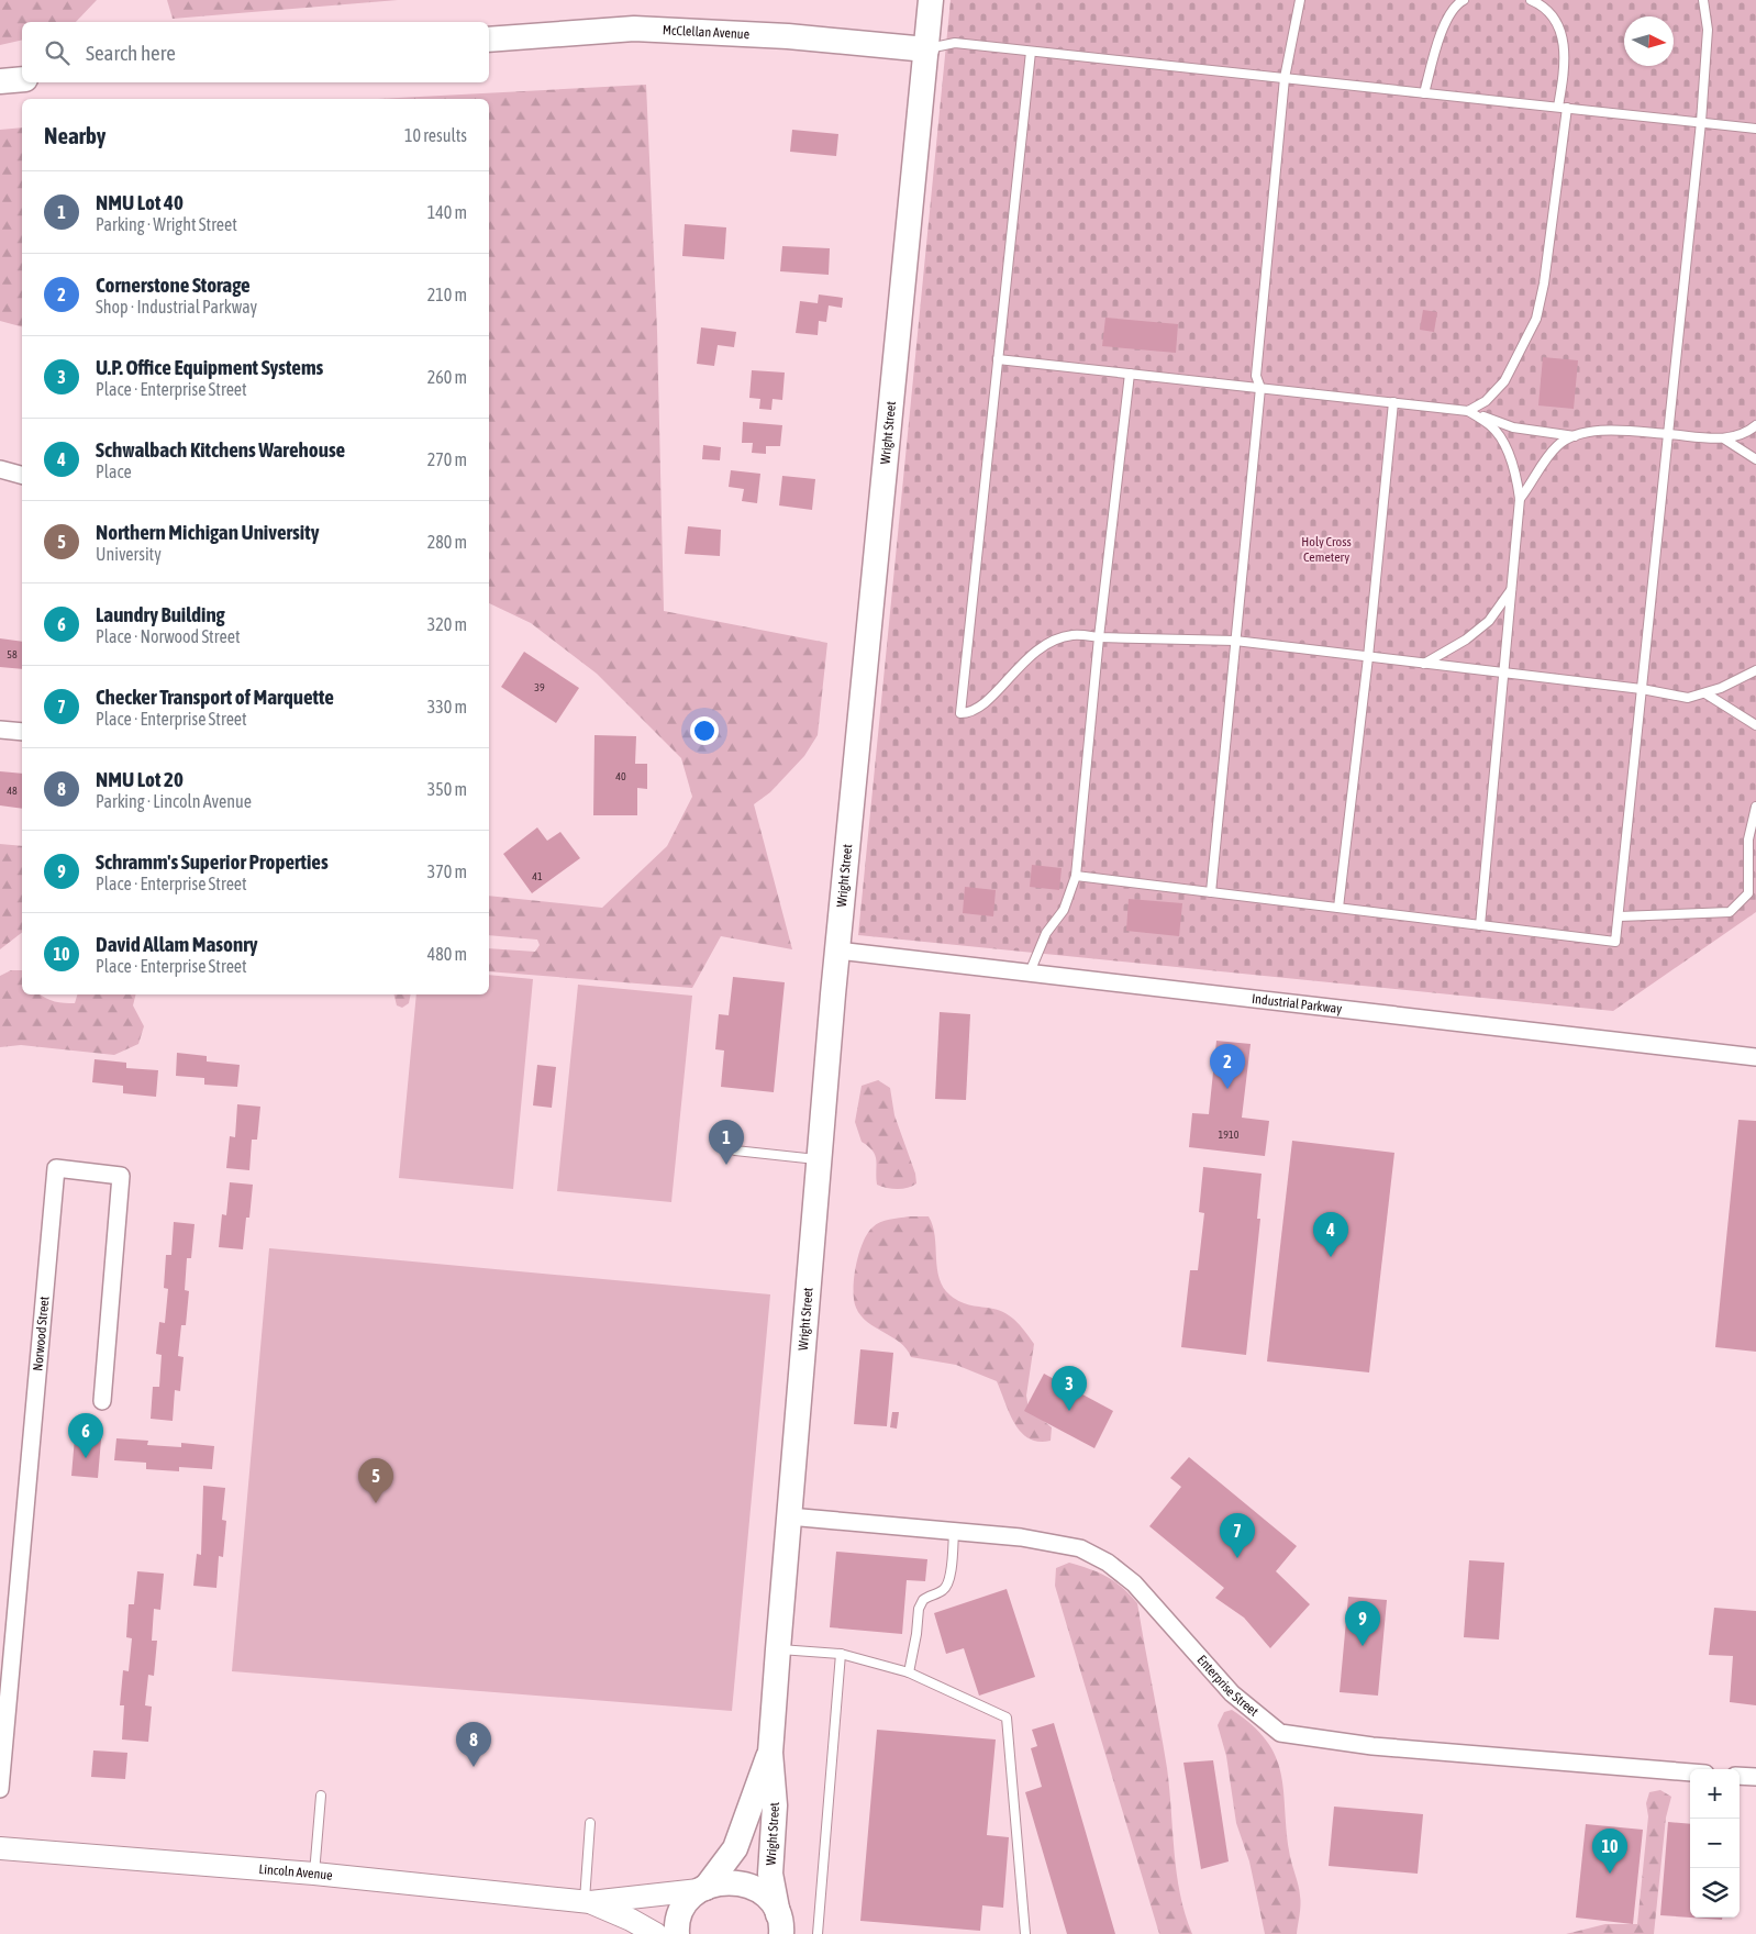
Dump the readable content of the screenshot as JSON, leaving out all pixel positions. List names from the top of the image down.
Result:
{
  "streets": {
    "main road": ["McClellan Avenue", "Wright Street"],
    "street": [
      "Industrial Parkway",
      "Norwood Street",
      "Enterprise Street",
      "Lincoln Avenue"
    ]
  },
  "crossings": [
    ["McClellan Avenue", "Wright Street"],
    ["Wright Street", "Industrial Parkway"],
    ["Wright Street", "Enterprise Street"],
    ["Wright Street", "Lincoln Avenue"]
  ],
  "parks": ["Holy Cross Cemetery"],
  "house_numbers": [
    "58",
    "39",
    "40",
    "48",
    "41",
    "1910"
  ],
  "north": "right",
  "page": {
    "search": "Search here",
    "heading": ["Nearby", "10 results"],
    "list": [
      {
        "mark": "1",
        "name": "NMU Lot 40",
        "note": "Parking · Wright Street",
        "value": "140 m"
      },
      {
        "mark": "2",
        "name": "Cornerstone Storage",
        "note": "Shop · Industrial Parkway",
        "value": "210 m"
      },
      {
        "mark": "3",
        "name": "U.P. Office Equipment Systems",
        "note": "Place · Enterprise Street",
        "value": "260 m"
      },
      {
        "mark": "4",
        "name": "Schwalbach Kitchens Warehouse",
        "note": "Place",
        "value": "270 m"
      },
      {
        "mark": "5",
        "name": "Northern Michigan University",
        "note": "University",
        "value": "280 m"
      },
      {
        "mark": "6",
        "name": "Laundry Building",
        "note": "Place · Norwood Street",
        "value": "320 m"
      },
      {
        "mark": "7",
        "name": "Checker Transport of Marquette",
        "note": "Place · Enterprise Street",
        "value": "330 m"
      },
      {
        "mark": "8",
        "name": "NMU Lot 20",
        "note": "Parking · Lincoln Avenue",
        "value": "350 m"
      },
      {
        "mark": "9",
        "name": "Schramm's Superior Properties",
        "note": "Place · Enterprise Street",
        "value": "370 m"
      },
      {
        "mark": "10",
        "name": "David Allam Masonry",
        "note": "Place · Enterprise Street",
        "value": "480 m"
      }
    ],
    "pins": [
      "2",
      "1",
      "4",
      "3",
      "6",
      "5",
      "7",
      "9",
      "8",
      "10"
    ],
    "map_buttons": ["+", "−"]
  }
}
